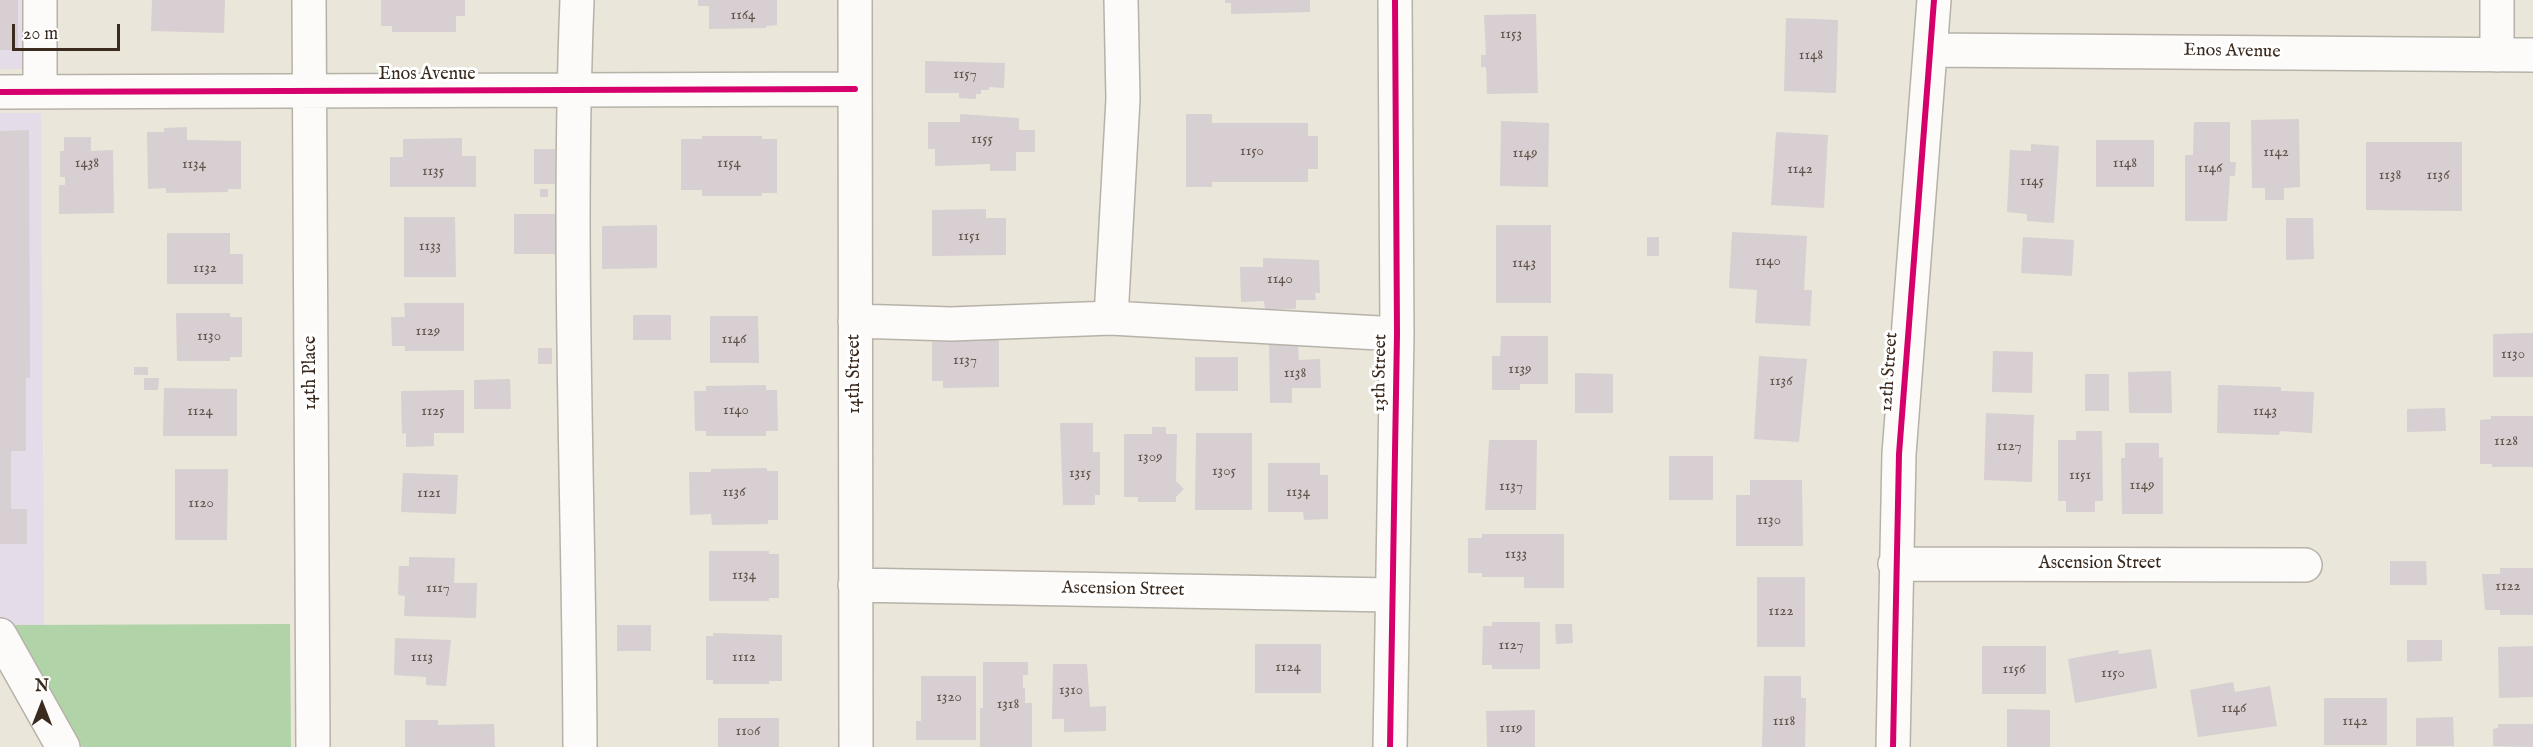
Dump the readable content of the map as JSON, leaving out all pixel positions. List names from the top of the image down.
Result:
{
  "streets": {
    "street": [
      "Enos Avenue",
      "12th Street",
      "14th Place",
      "13th Street",
      "14th Street",
      "Ascension Street"
    ]
  },
  "crossings": [
    ["Enos Avenue", "12th Street"],
    ["Enos Avenue", "14th Place"],
    ["Enos Avenue", "14th Street"],
    ["12th Street", "Ascension Street"],
    ["13th Street", "Ascension Street"],
    ["14th Street", "Ascension Street"]
  ],
  "house_numbers": [
    "1164",
    "1153",
    "1148",
    "1157",
    "1155",
    "1150",
    "1142",
    "1149",
    "1438",
    "1154",
    "1148",
    "1134",
    "1146",
    "1142",
    "1135",
    "1138",
    "1136",
    "1145",
    "1151",
    "1133",
    "1140",
    "1143",
    "1132",
    "1140",
    "1129",
    "1130",
    "1146",
    "1130",
    "1137",
    "1139",
    "1138",
    "1136",
    "1140",
    "1124",
    "1125",
    "1143",
    "1128",
    "1127",
    "1309",
    "1305",
    "1315",
    "1151",
    "1149",
    "1137",
    "1136",
    "1134",
    "1121",
    "1120",
    "1130",
    "1133",
    "1134",
    "1122",
    "1117",
    "1122",
    "1127",
    "1113",
    "1112",
    "1124",
    "1156",
    "1150",
    "1310",
    "1320",
    "1318",
    "1146",
    "1118",
    "1142",
    "1119",
    "1106"
  ],
  "scale_bar": "20 m",
  "north": "top"
}
